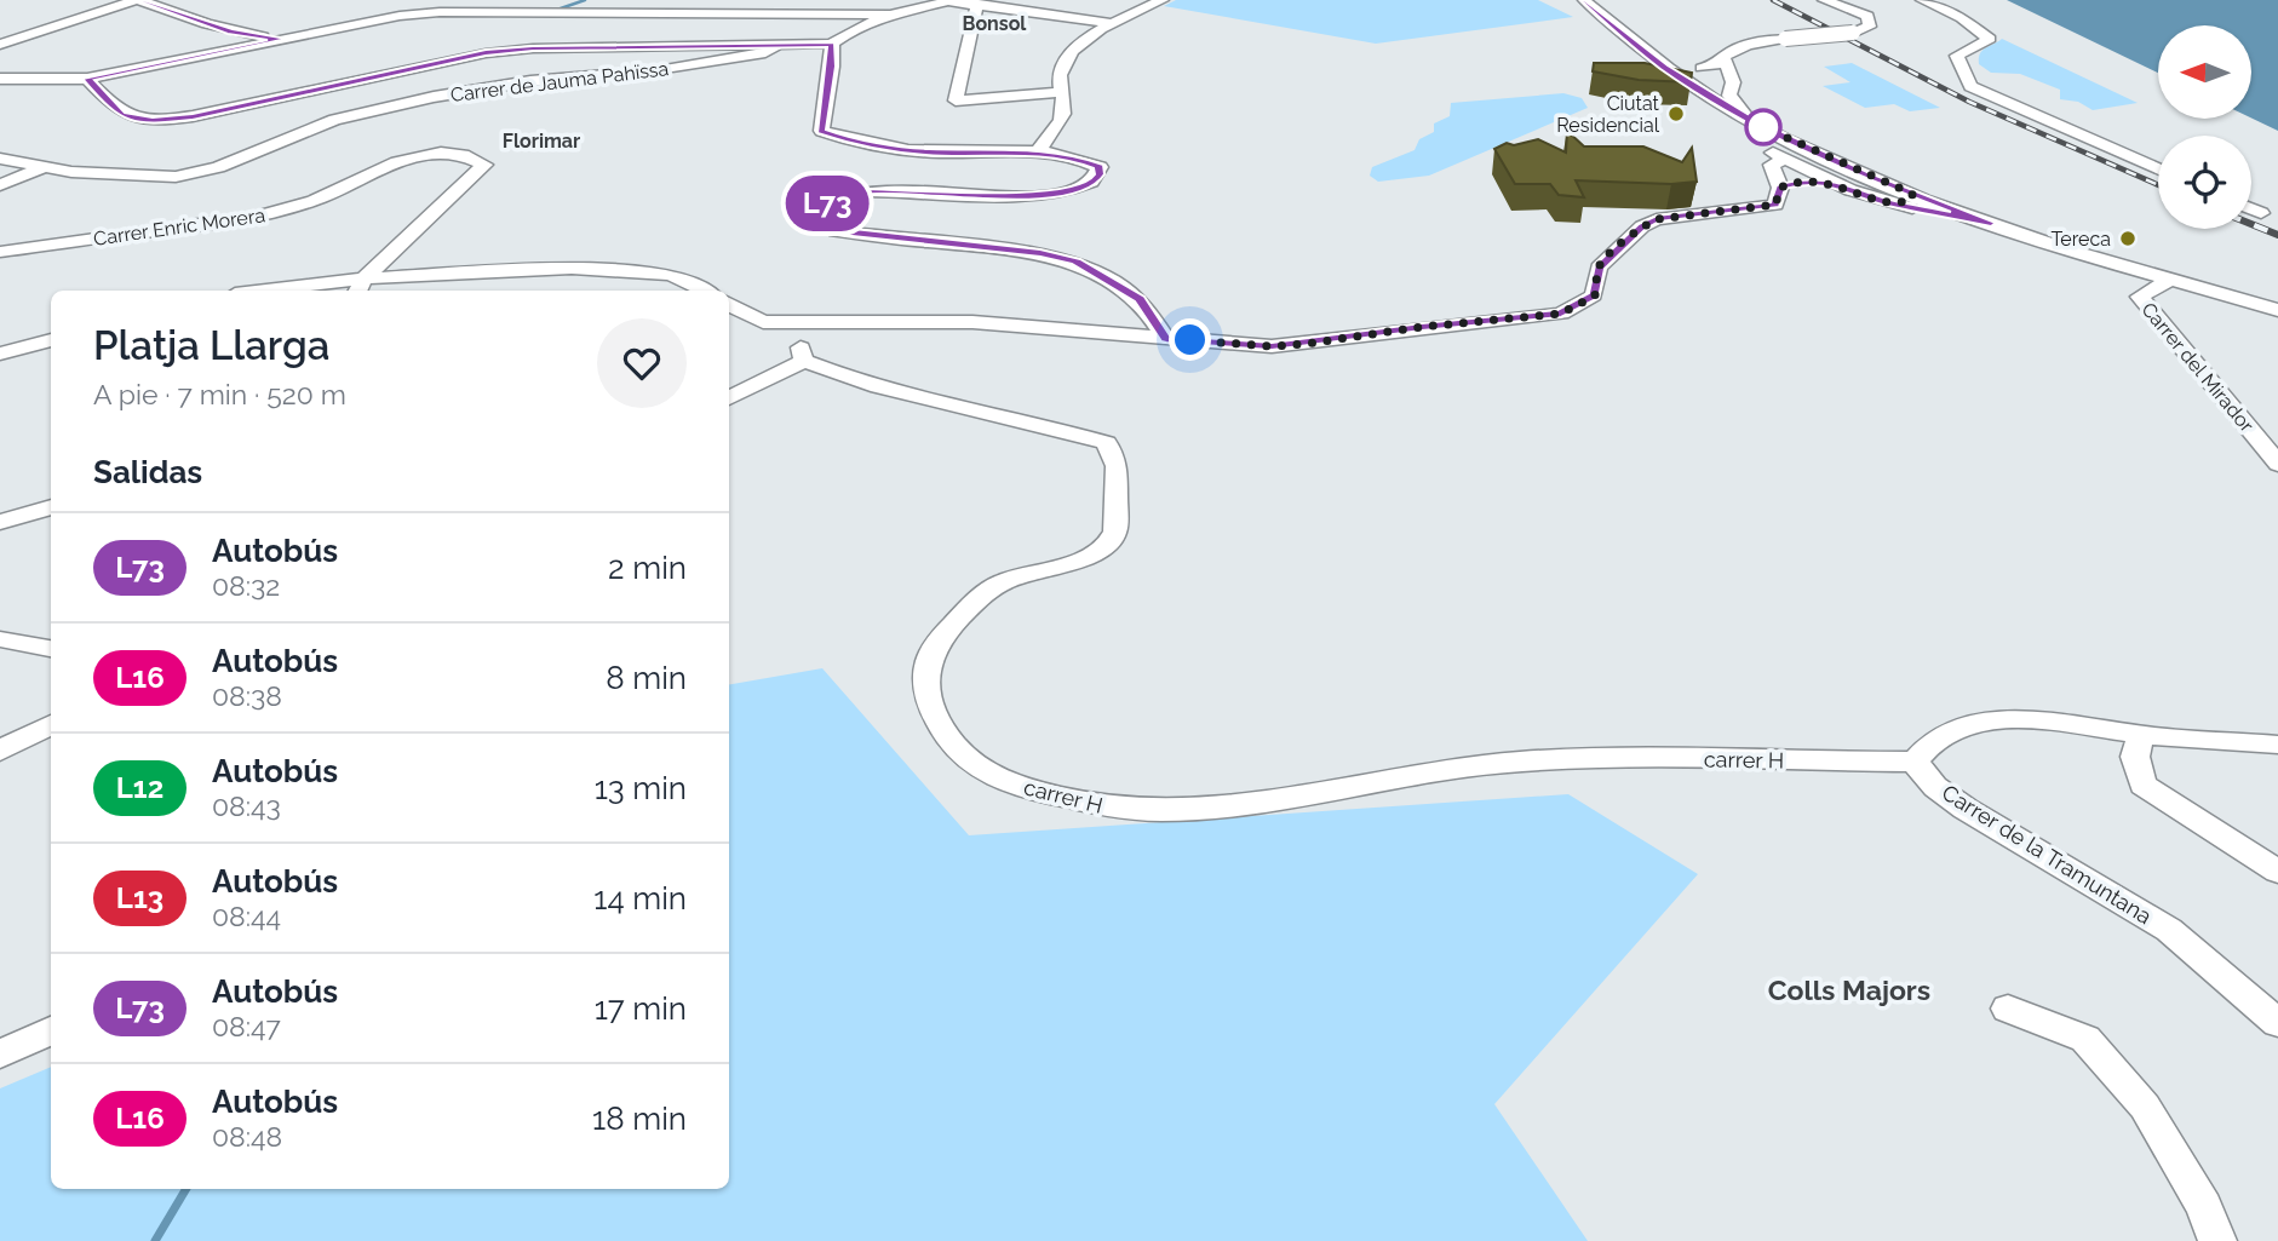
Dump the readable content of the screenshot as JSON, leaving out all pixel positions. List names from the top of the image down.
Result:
{
  "streets": {
    "street": [
      "Carrer de Jauma Pahïssa",
      "Carrer Enric Morera",
      "Carrer del Mirador",
      "carrer H",
      "Carrer de la Tramuntana"
    ]
  },
  "crossings": [
    ["carrer H", "Carrer de la Tramuntana"]
  ],
  "districts": ["Bonsol", "Florimar", "Colls Majors"],
  "places": ["Ciutat Residencial", "Tereca"],
  "lines": ["bus line L73"],
  "north": "left",
  "page": {
    "on_map": "L73",
    "heading": [
      ["Platja Llarga", "A pie · 7 min · 520 m"],
      "Salidas"
    ],
    "list": [
      {
        "mark": "L73",
        "name": "Autobús",
        "note": "08:32",
        "value": "2 min"
      },
      {
        "mark": "L16",
        "name": "Autobús",
        "note": "08:38",
        "value": "8 min"
      },
      {
        "mark": "L12",
        "name": "Autobús",
        "note": "08:43",
        "value": "13 min"
      },
      {
        "mark": "L13",
        "name": "Autobús",
        "note": "08:44",
        "value": "14 min"
      },
      {
        "mark": "L73",
        "name": "Autobús",
        "note": "08:47",
        "value": "17 min"
      },
      {
        "mark": "L16",
        "name": "Autobús",
        "note": "08:48",
        "value": "18 min"
      }
    ]
  }
}
